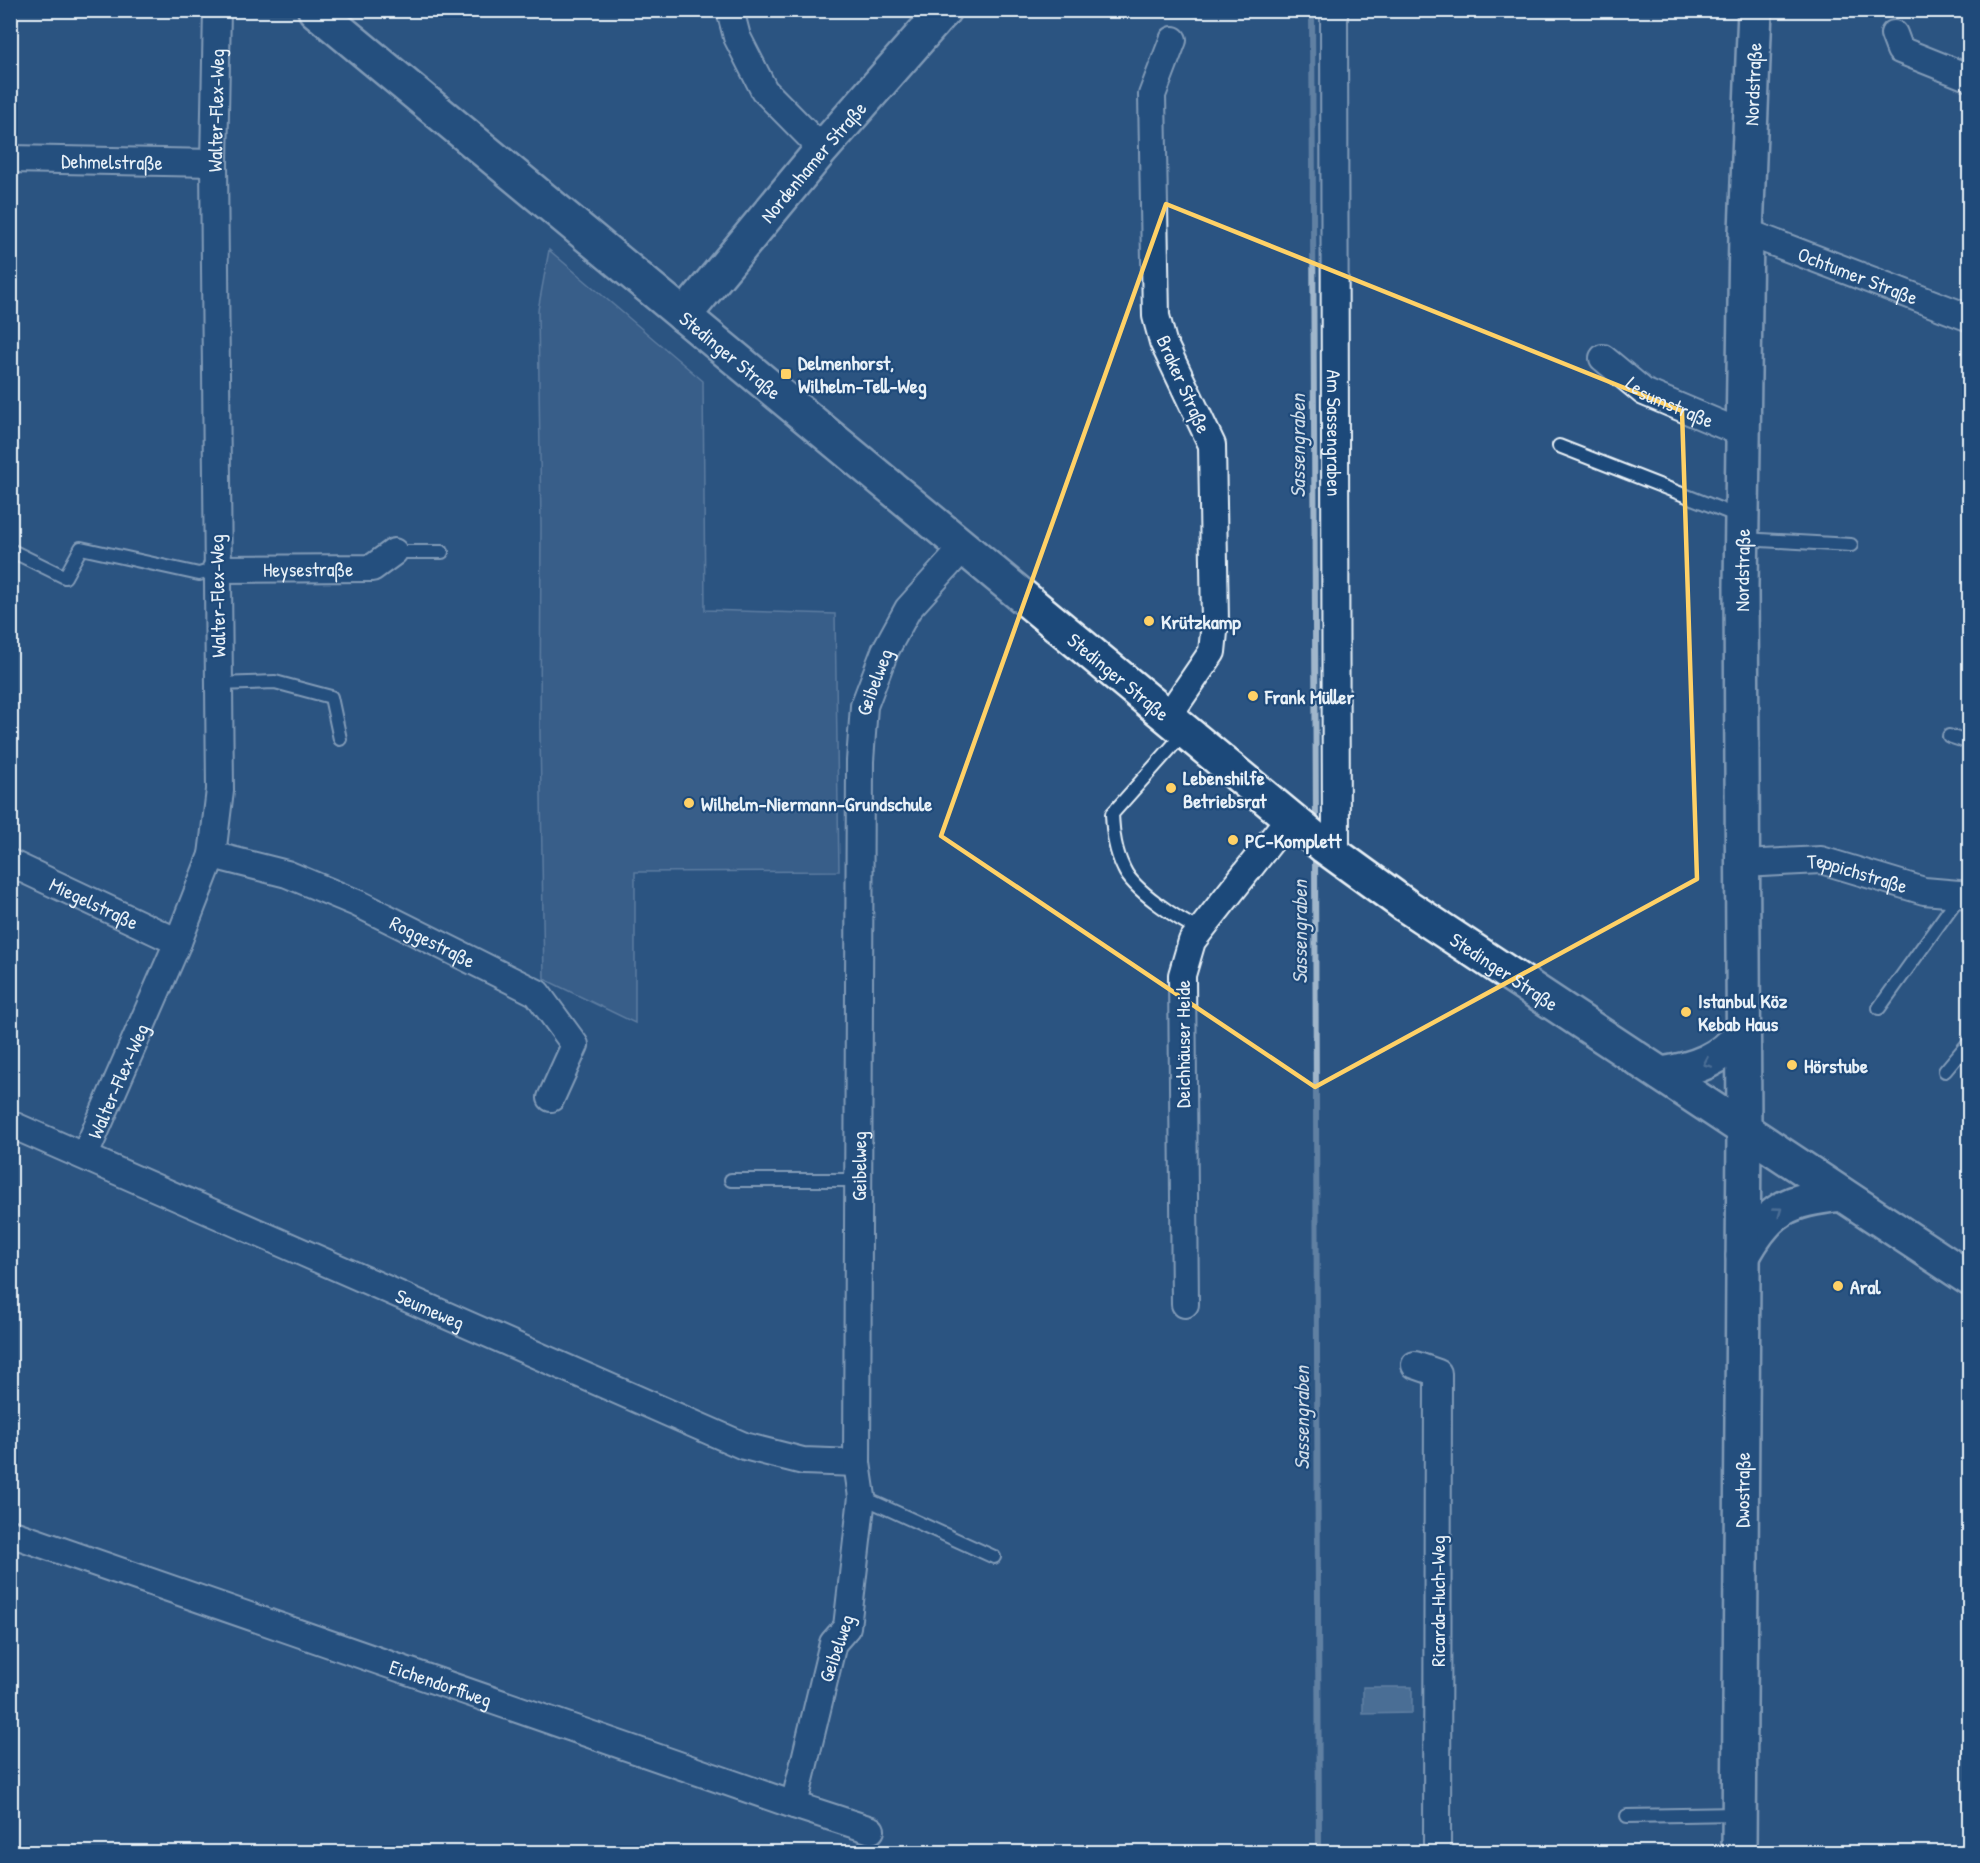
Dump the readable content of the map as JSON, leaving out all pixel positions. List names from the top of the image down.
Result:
{
  "streets": {
    "street": [
      "Nordstraße",
      "Walter-Flex-Weg",
      "Dehmelstraße",
      "Nordenhamer Straße",
      "Ochtumer Straße",
      "Stedinger Straße",
      "Braker Straße",
      "Lesumstraße",
      "Am Sassengraben",
      "Heysestraße",
      "Geibelweg",
      "Teppichstraße",
      "Miegelstraße",
      "Roggestraße",
      "Deichhäuser Heide",
      "Seumeweg",
      "Dwostraße",
      "Ricarda-Huch-Weg",
      "Eichendorffweg"
    ]
  },
  "crossings": [
    ["Nordstraße", "Ochtumer Straße"],
    ["Nordstraße", "Stedinger Straße"],
    ["Nordstraße", "Lesumstraße"],
    ["Nordstraße", "Teppichstraße"],
    ["Nordstraße", "Dwostraße"],
    ["Walter-Flex-Weg", "Dehmelstraße"],
    ["Walter-Flex-Weg", "Heysestraße"],
    ["Walter-Flex-Weg", "Miegelstraße"],
    ["Walter-Flex-Weg", "Roggestraße"],
    ["Walter-Flex-Weg", "Seumeweg"],
    ["Nordenhamer Straße", "Stedinger Straße"],
    ["Stedinger Straße", "Braker Straße"],
    ["Stedinger Straße", "Am Sassengraben"],
    ["Stedinger Straße", "Geibelweg"],
    ["Stedinger Straße", "Deichhäuser Heide"],
    ["Stedinger Straße", "Dwostraße"],
    ["Am Sassengraben", "Deichhäuser Heide"],
    ["Geibelweg", "Seumeweg"],
    ["Geibelweg", "Eichendorffweg"]
  ],
  "water": ["Sassengraben"],
  "places": {
    "transit": ["Delmenhorst, Wilhelm-Tell-Weg"],
    "other": [
      "Krützkamp",
      "Frank Müller",
      "Lebenshilfe Betriebsrat",
      "Wilhelm-Niermann-Grundschule",
      "PC-Komplett",
      "Istanbul Köz Kebab Haus",
      "Hörstube",
      "Aral"
    ]
  }
}
